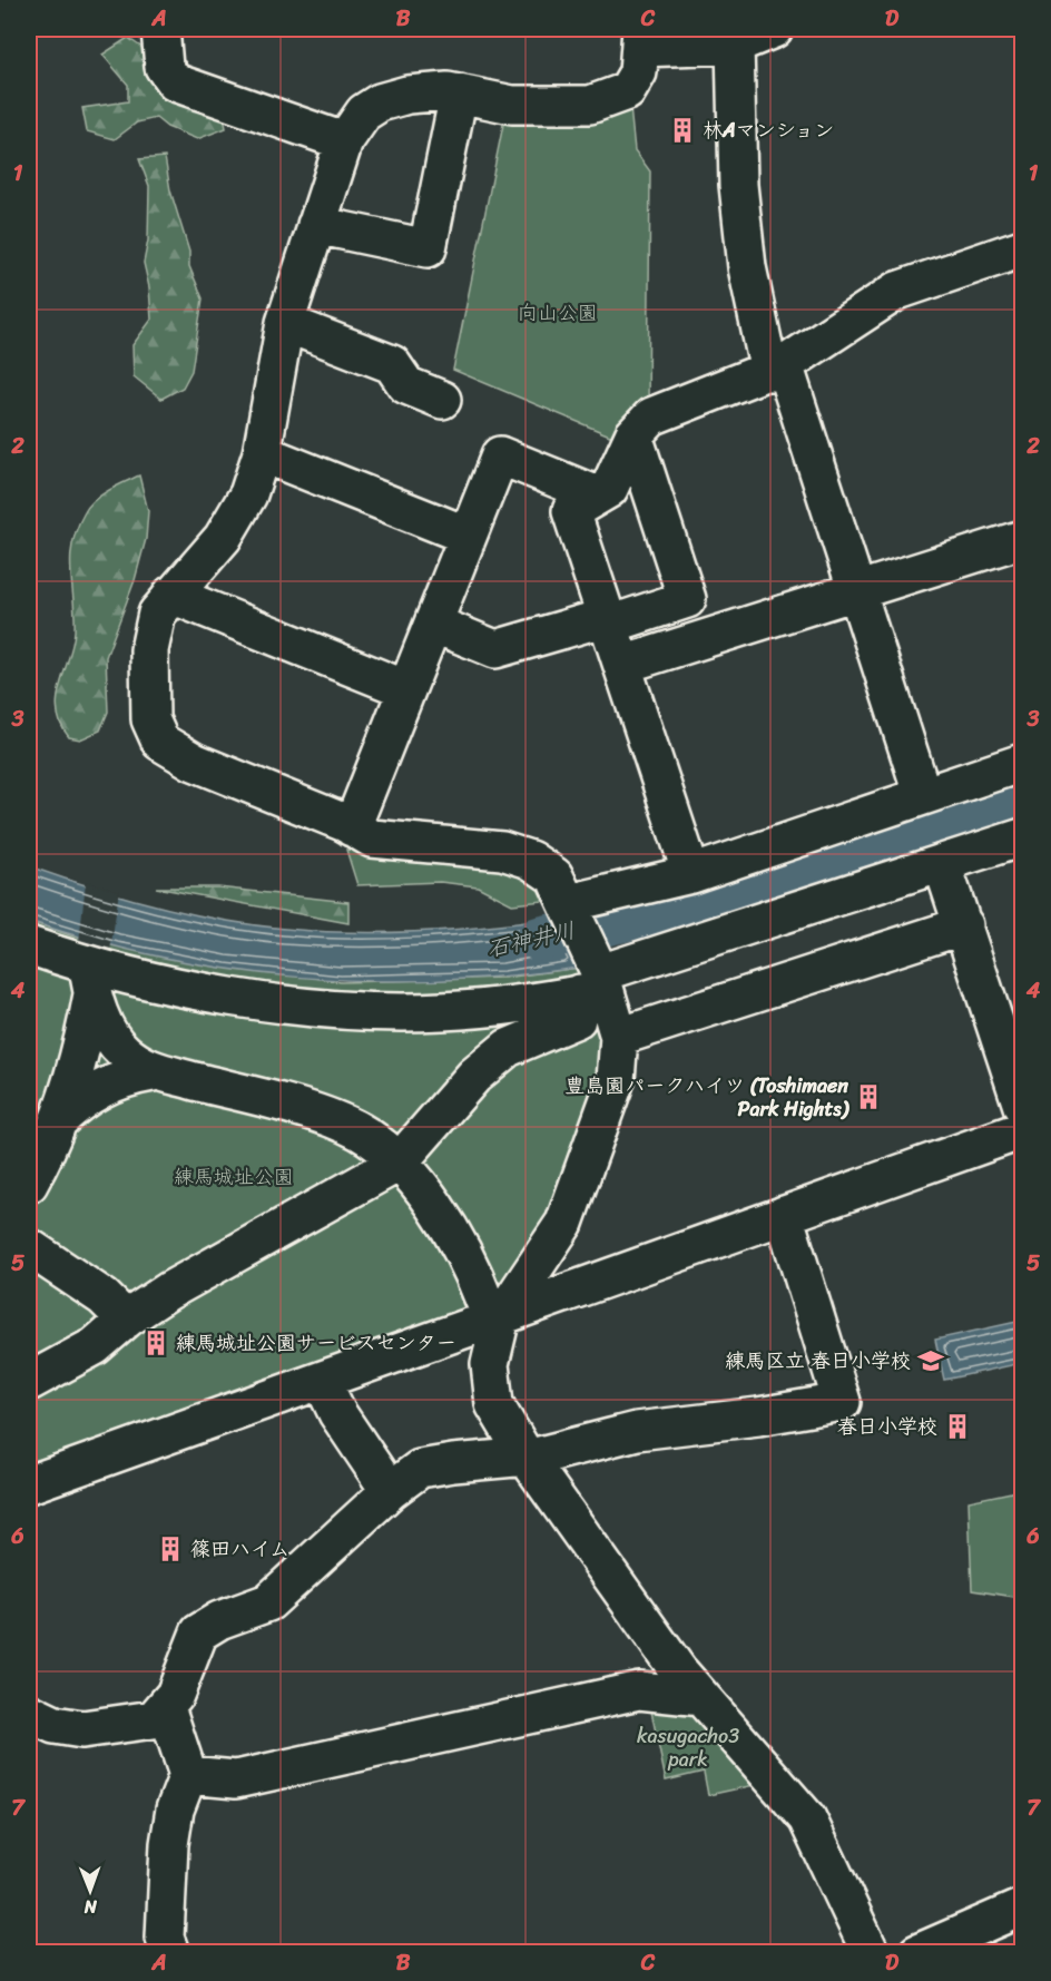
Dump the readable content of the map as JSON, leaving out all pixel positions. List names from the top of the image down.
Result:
{
  "water": ["石神井川"],
  "parks": ["向山公園", "練馬城址公園", "kasugacho3 park"],
  "places": {
    "building": [
      "林Aマンション",
      "豊島園パークハイツ (Toshimaen Park Hights)",
      "練馬城址公園サービスセンター",
      "春日小学校",
      "篠田ハイム"
    ],
    "school or university": ["練馬区立 春日小学校"]
  },
  "north": "bottom",
  "grid": {
    "columns": [
      "A",
      "B",
      "C",
      "D"
    ],
    "rows": [
      "1",
      "2",
      "3",
      "4",
      "5",
      "6",
      "7"
    ]
  }
}
